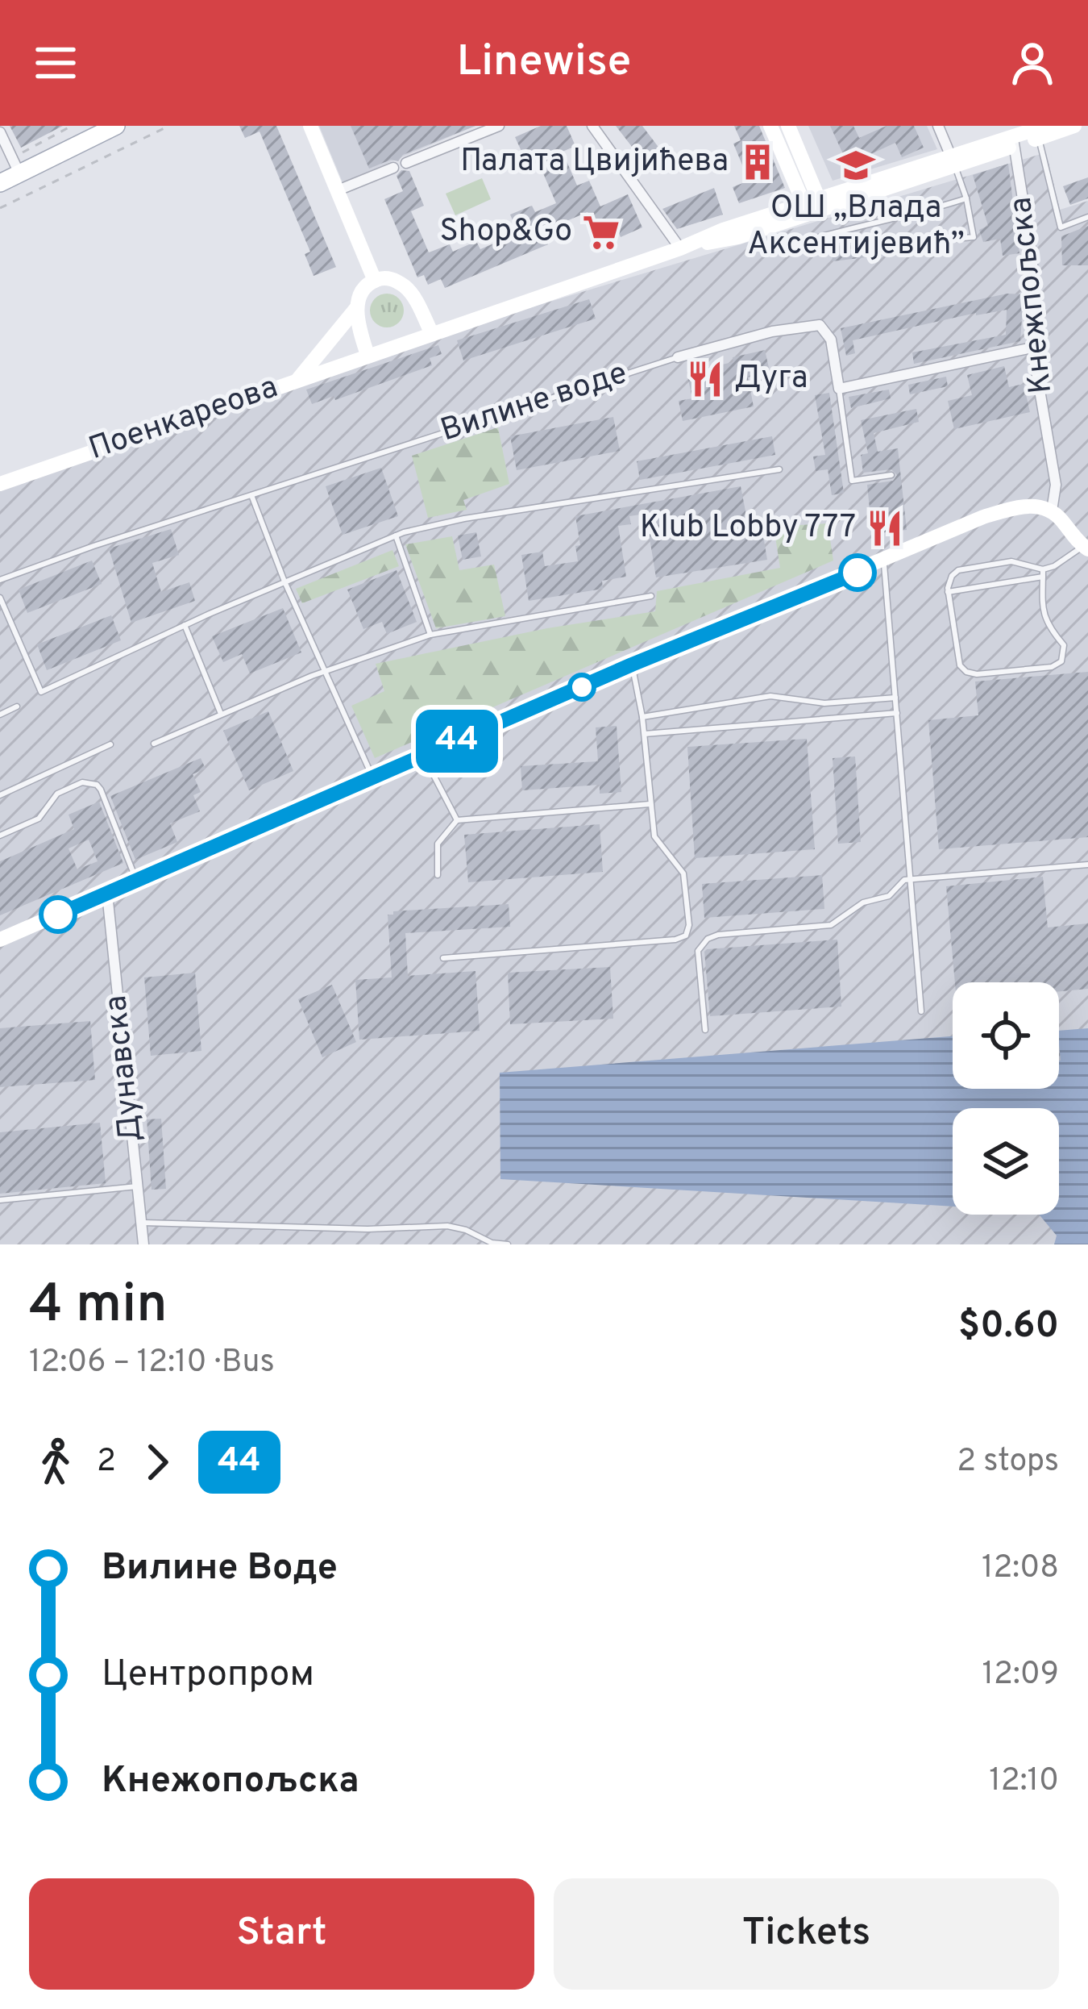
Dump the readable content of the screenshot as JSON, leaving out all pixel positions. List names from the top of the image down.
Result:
{
  "streets": {
    "street": [
      "Кнежпољска",
      "Вилине воде",
      "Поенкареова",
      "Дунавска"
    ]
  },
  "crossings": [
    ["Кнежпољска", "Поенкареова"]
  ],
  "places": {
    "building": ["Палата Цвијићева"],
    "school or university": ["ОШ „Влада Аксентијевић”"],
    "supermarket": ["Shop&Go"],
    "restaurant": ["Дуга", "Klub Lobby 777"]
  },
  "lines": ["bus line 44"],
  "page": {
    "header": "Linewise",
    "on_map": "44",
    "heading": ["4 min", "12:06 – 12:10 · Bus", "$0.60"],
    "legs": ["2", "44", "2 stops"],
    "list": [
      {
        "name": "Вилине Воде",
        "value": "12:08"
      },
      {
        "name": "Центропром",
        "value": "12:09"
      },
      {
        "name": "Кнежопољска",
        "value": "12:10"
      }
    ],
    "buttons": ["Start", "Tickets"]
  }
}
